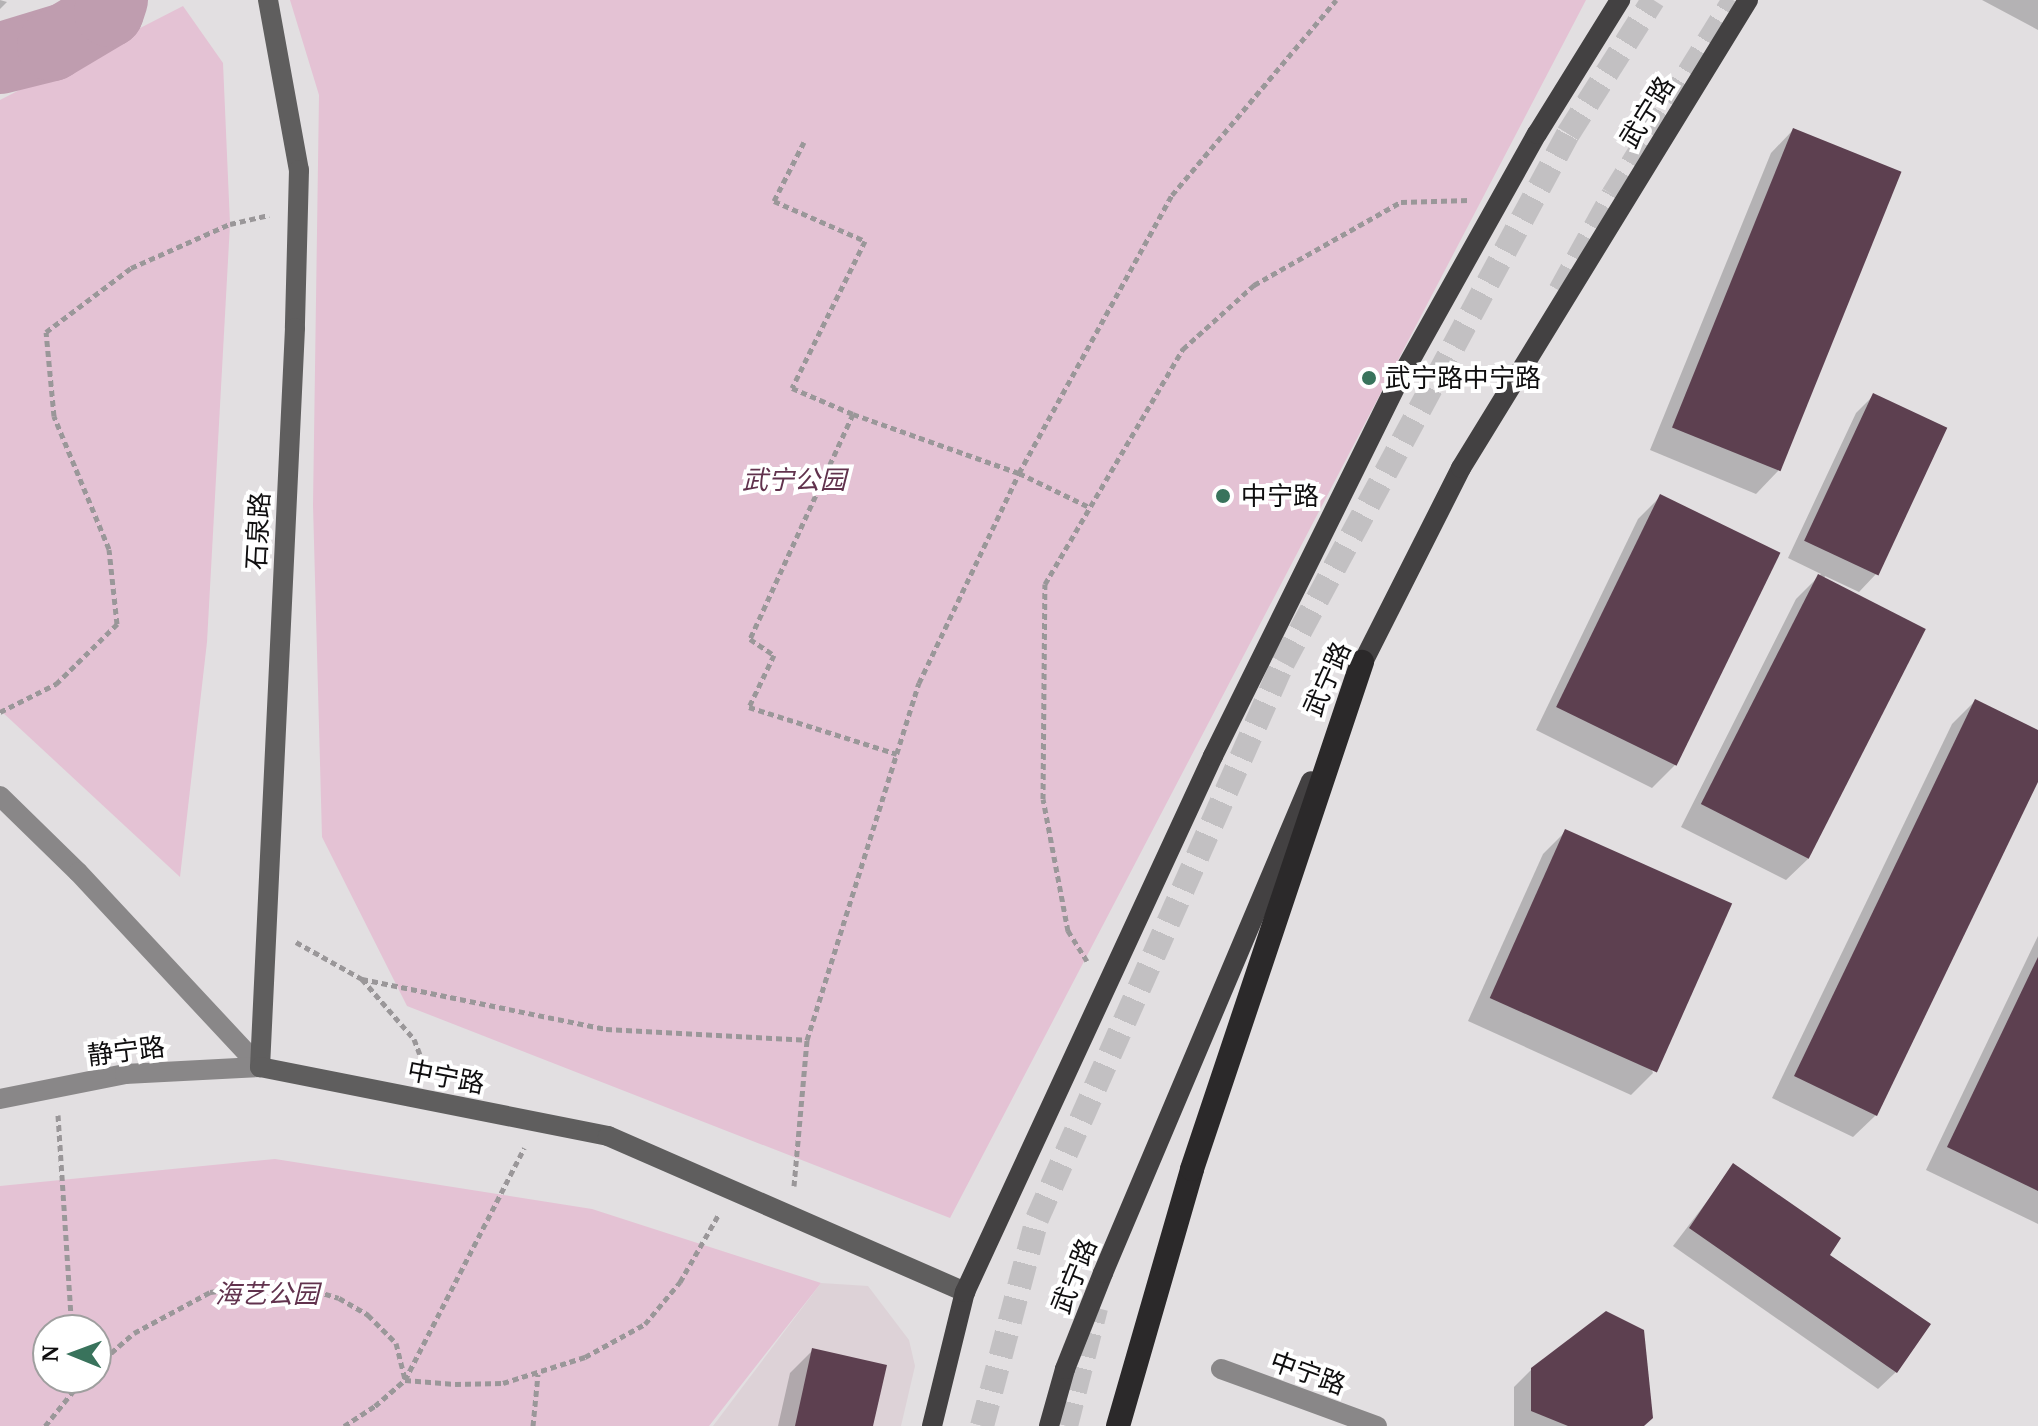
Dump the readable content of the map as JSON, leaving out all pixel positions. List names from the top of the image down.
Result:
{
  "streets": {
    "main road": ["武宁路"],
    "street": ["石泉路", "静宁路", "中宁路"]
  },
  "crossings": [
    ["石泉路", "静宁路"],
    ["石泉路", "中宁路"],
    ["静宁路", "中宁路"]
  ],
  "parks": ["武宁公园", "海艺公园"],
  "places": ["武宁路中宁路", "中宁路"],
  "north": "left"
}
